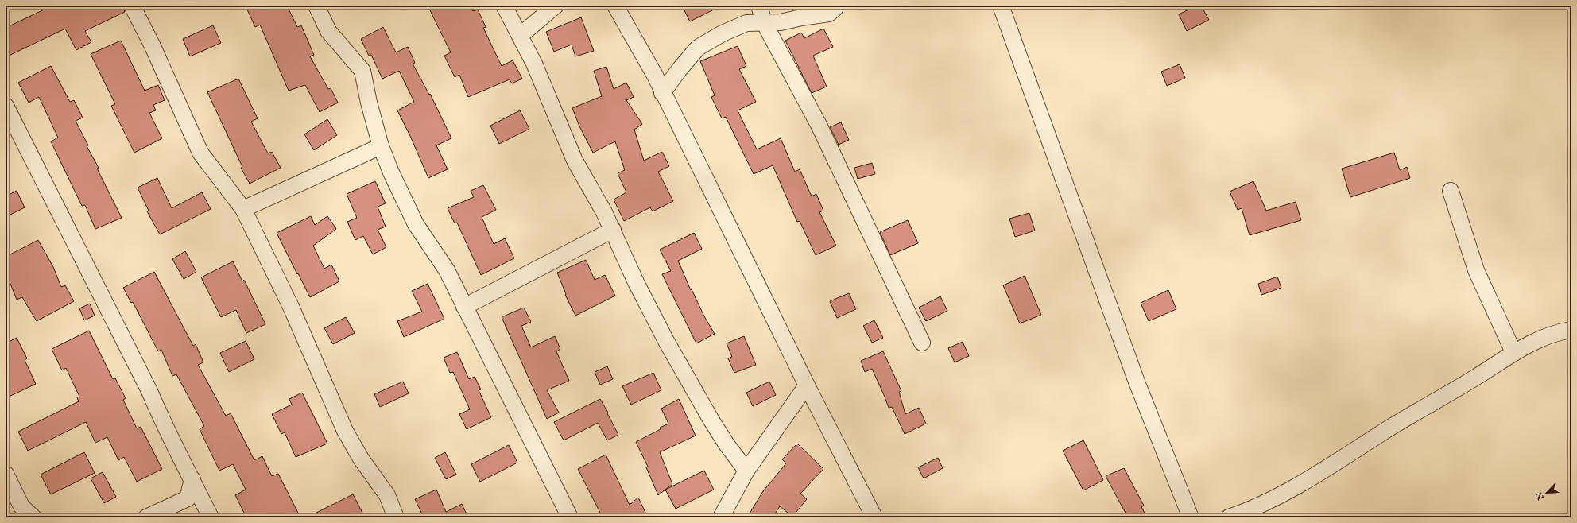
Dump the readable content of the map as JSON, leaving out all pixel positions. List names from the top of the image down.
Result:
{
  "north": "bottom left"
}
